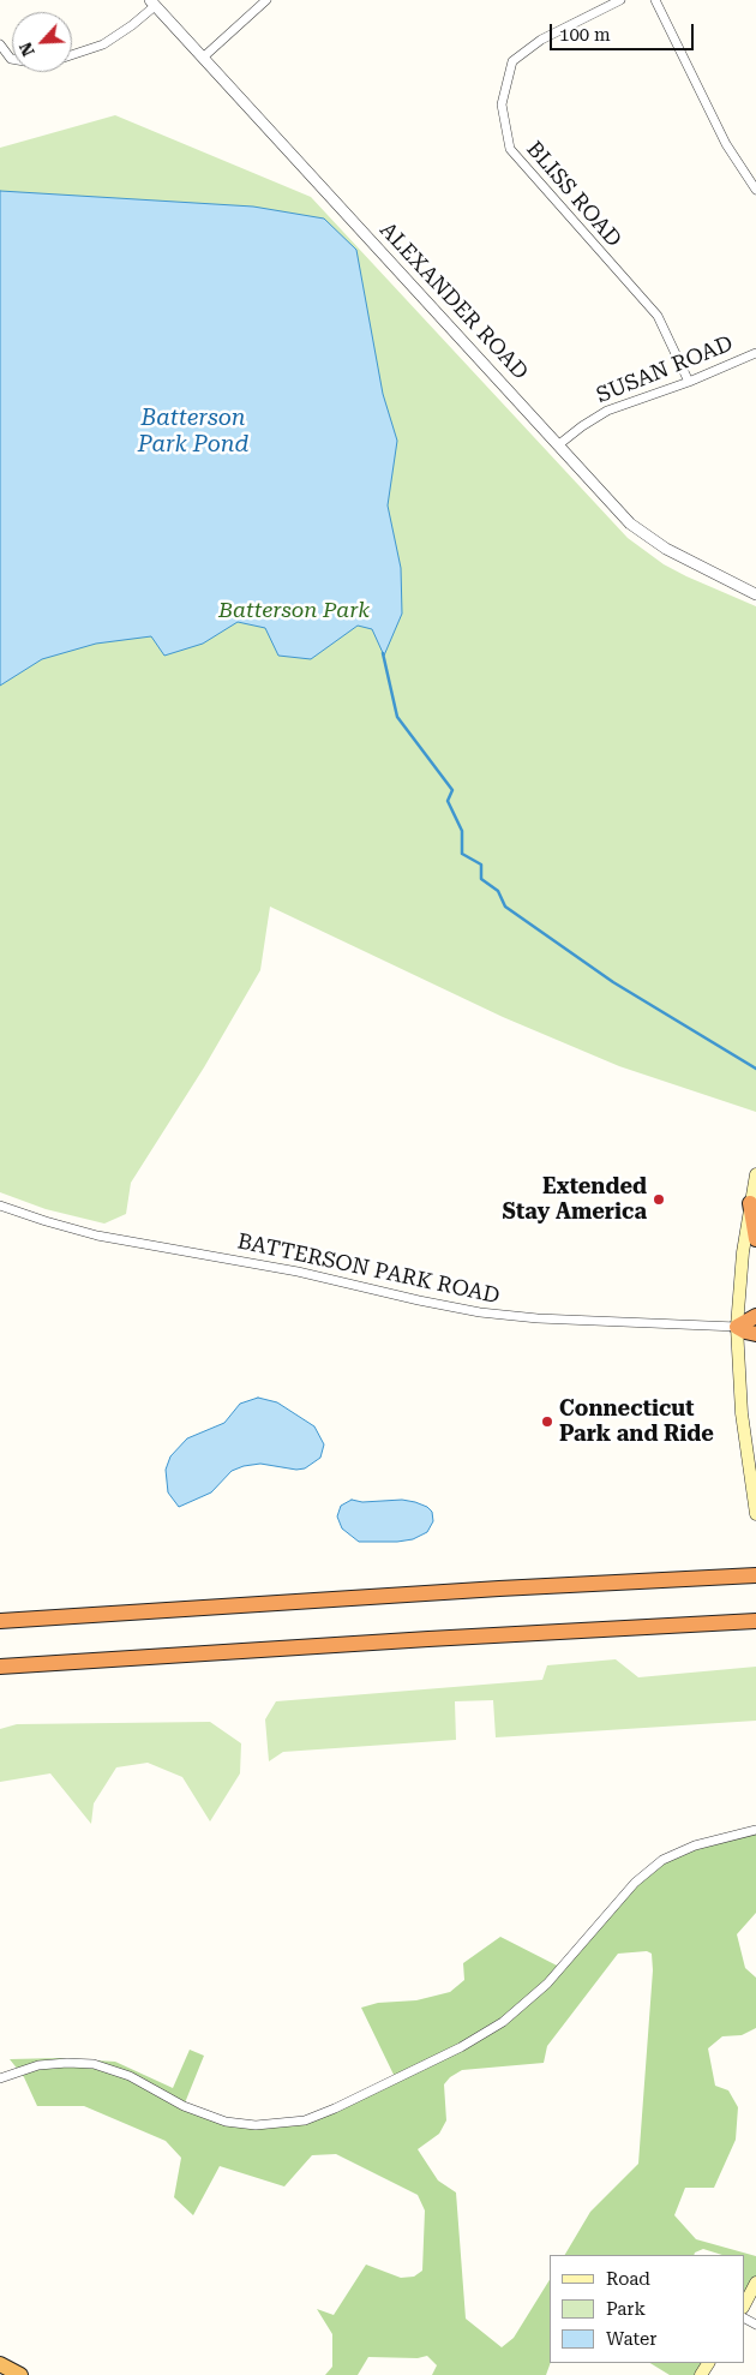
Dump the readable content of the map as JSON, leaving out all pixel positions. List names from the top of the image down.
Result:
{
  "streets": {
    "street": [
      "BLISS ROAD",
      "ALEXANDER ROAD",
      "SUSAN ROAD",
      "BATTERSON PARK ROAD"
    ]
  },
  "crossings": [
    ["BLISS ROAD", "SUSAN ROAD"],
    ["ALEXANDER ROAD", "SUSAN ROAD"]
  ],
  "water": ["Batterson Park Pond"],
  "parks": ["Batterson Park"],
  "places": ["Extended Stay America", "Connecticut Park and Ride"],
  "legend": ["Road", "Park", "Water"],
  "scale_bar": "100 m",
  "north": "bottom left"
}
